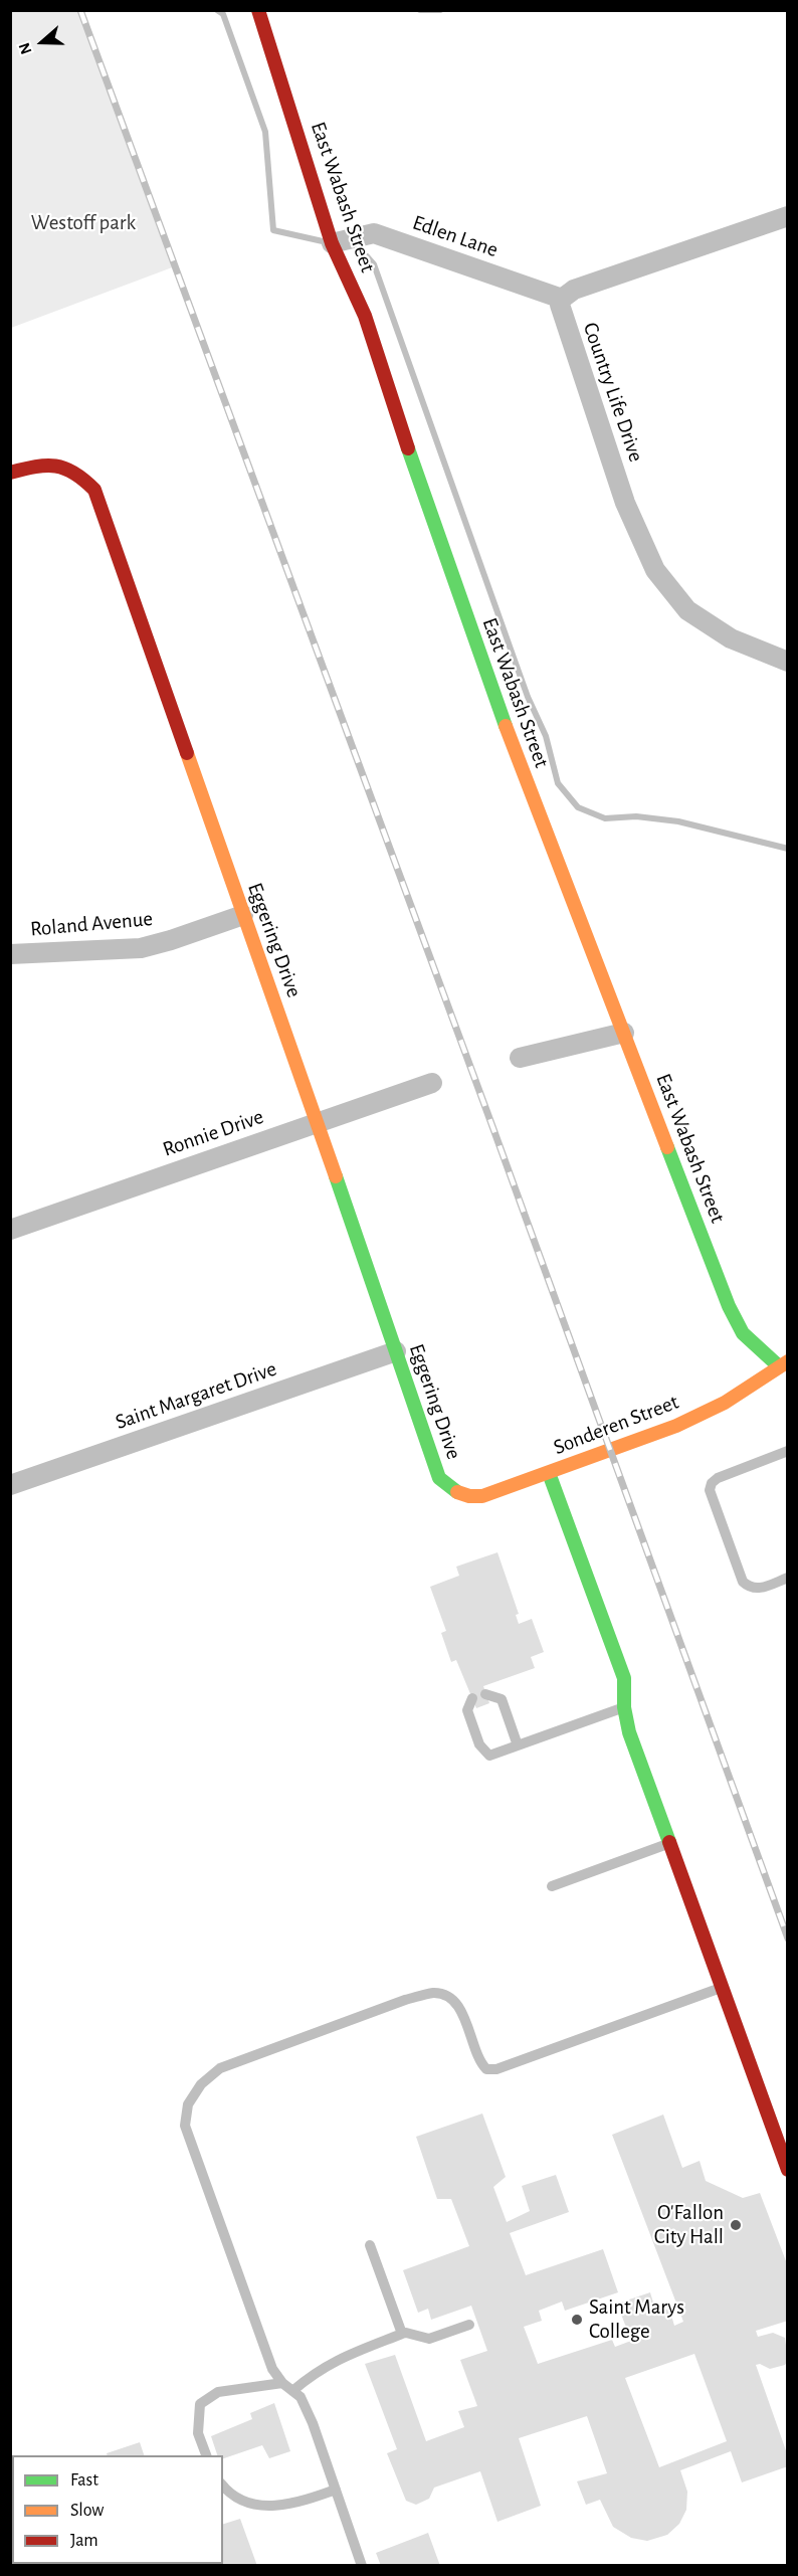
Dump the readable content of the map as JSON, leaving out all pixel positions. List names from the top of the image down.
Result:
{
  "streets": {
    "street": [
      "East Wabash Street",
      "Edlen Lane",
      "Country Life Drive",
      "Roland Avenue",
      "Eggering Drive",
      "Ronnie Drive",
      "Saint Margaret Drive",
      "Sonderen Street"
    ]
  },
  "crossings": [
    ["East Wabash Street", "Edlen Lane"],
    ["East Wabash Street", "Sonderen Street"],
    ["Edlen Lane", "Country Life Drive"],
    ["Roland Avenue", "Eggering Drive"],
    ["Eggering Drive", "Ronnie Drive"],
    ["Eggering Drive", "Saint Margaret Drive"],
    ["Eggering Drive", "Sonderen Street"]
  ],
  "parks": ["Westoff park"],
  "places": ["O'Fallon City Hall", "Saint Marys College"],
  "legend": ["Fast", "Slow", "Jam"],
  "north": "left"
}
